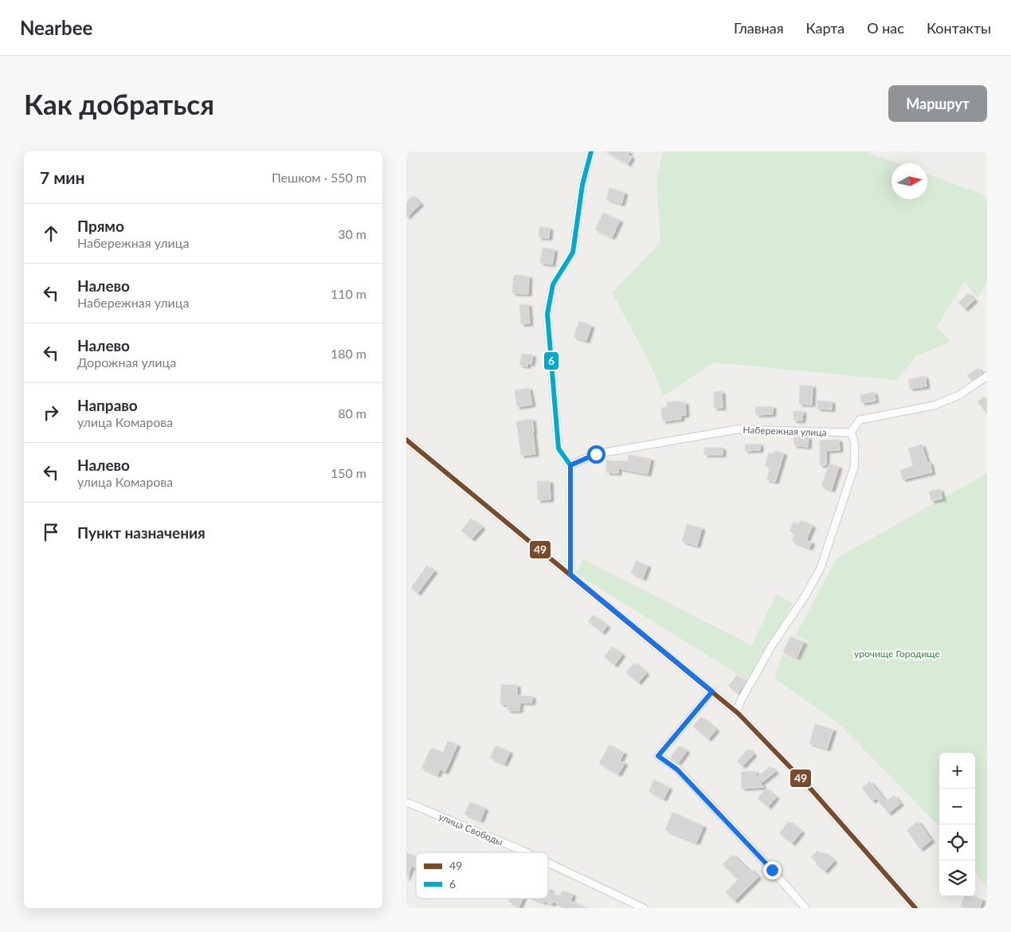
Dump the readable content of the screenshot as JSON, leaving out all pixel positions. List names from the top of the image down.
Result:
{
  "streets": {
    "street": ["Набережная улица", "улица Свободы"]
  },
  "parks": ["урочище Городище"],
  "lines": ["transit line 6", "transit line 49"],
  "legend": ["49", "6"],
  "north": "right",
  "page": {
    "header": "Nearbee",
    "nav": [
      "Главная",
      "Карта",
      "О нас",
      "Контакты"
    ],
    "buttons": "Маршрут",
    "title": "Как добраться",
    "heading": ["7 мин", "Пешком · 550 m"],
    "list": [
      ["Прямо", "Набережная улица", "30 m"],
      ["Налево", "Набережная улица", "110 m"],
      ["Налево", "Дорожная улица", "180 m"],
      ["Направо", "улица Комарова", "80 m"],
      ["Налево", "улица Комарова", "150 m"],
      "Пункт назначения"
    ],
    "map_buttons": ["+", "−"]
  }
}
